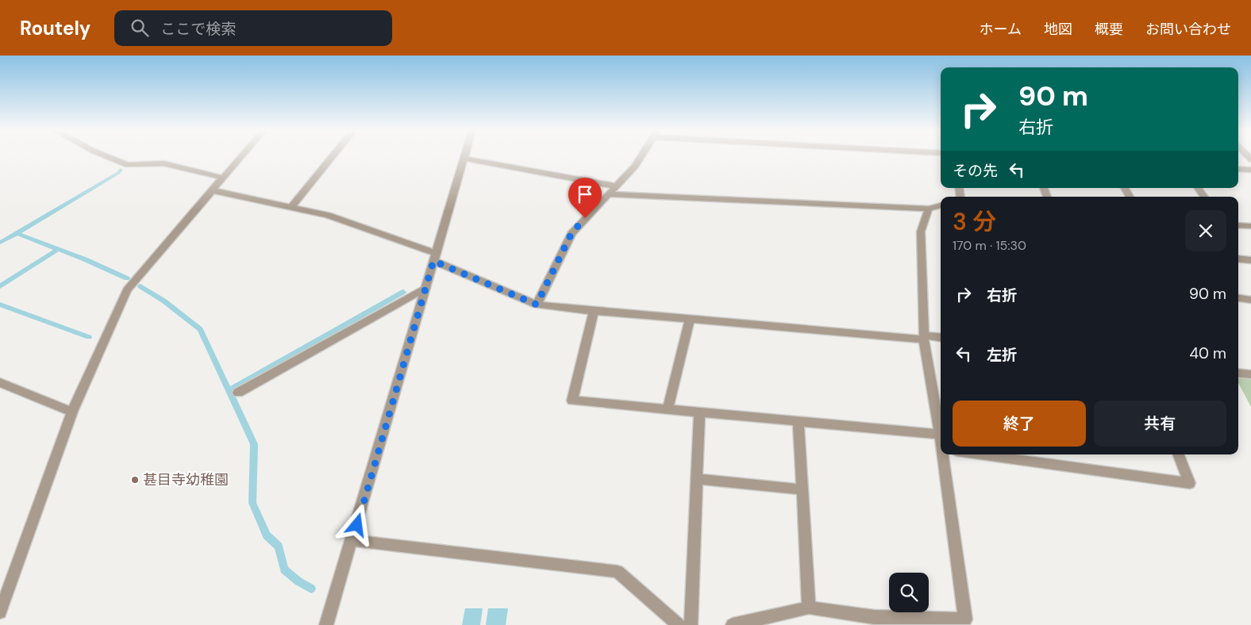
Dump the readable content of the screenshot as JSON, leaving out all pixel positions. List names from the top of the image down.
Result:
{
  "places": ["甚目寺幼稚園"],
  "page": {
    "header": "Routely",
    "search": "ここで検索",
    "nav": [
      "ホーム",
      "地図",
      "概要",
      "お問い合わせ"
    ],
    "turn": ["90 m", "右折"],
    "then": "その先",
    "heading": ["3 分", "170 m · 15:30"],
    "list": [
      {
        "name": "右折",
        "value": "90 m"
      },
      {
        "name": "左折",
        "value": "40 m"
      }
    ],
    "buttons": ["終了", "共有"]
  }
}
